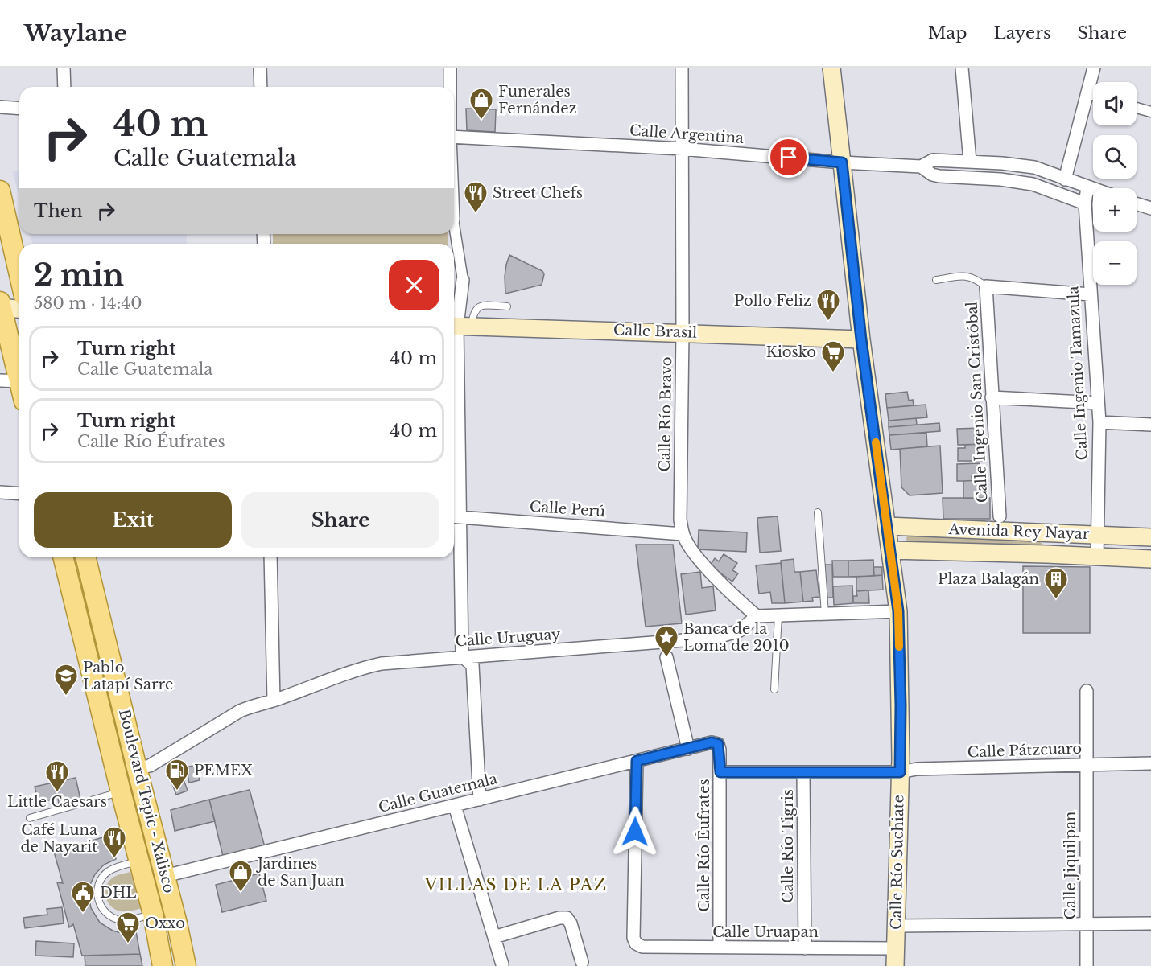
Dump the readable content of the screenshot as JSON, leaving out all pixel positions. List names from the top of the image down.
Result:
{
  "streets": {
    "main road": [
      "Calle Brasil",
      "Avenida Rey Nayar",
      "Boulevard Tepic - Xalisco",
      "Calle Río Suchiate"
    ],
    "street": [
      "Calle Argentina",
      "Calle Ingenio Tamazula",
      "Calle Ingenio San Cristóbal",
      "Calle Río Bravo",
      "Calle Perú",
      "Calle Uruguay",
      "Calle Pátzcuaro",
      "Calle Guatemala",
      "Calle Río Éufrates",
      "Calle Río Tigris",
      "Calle Jiquilpan",
      "Calle Uruapan"
    ]
  },
  "crossings": [
    ["Calle Argentina", "Calle Río Bravo"],
    ["Calle Argentina", "Calle Río Suchiate"],
    ["Calle Brasil", "Calle Río Bravo"],
    ["Calle Brasil", "Calle Río Suchiate"],
    ["Calle Ingenio Tamazula", "Avenida Rey Nayar"],
    ["Calle Río Bravo", "Calle Perú"],
    ["Calle Río Bravo", "Calle Uruguay"],
    ["Avenida Rey Nayar", "Calle Río Suchiate"],
    ["Calle Uruguay", "Boulevard Tepic - Xalisco"],
    ["Calle Pátzcuaro", "Calle Río Suchiate"],
    ["Calle Pátzcuaro", "Calle Jiquilpan"],
    ["Calle Guatemala", "Boulevard Tepic - Xalisco"],
    ["Calle Guatemala", "Calle Río Éufrates"],
    ["Calle Guatemala", "Calle Uruapan"],
    ["Calle Río Éufrates", "Calle Uruapan"],
    ["Calle Río Tigris", "Calle Uruapan"],
    ["Calle Río Suchiate", "Calle Uruapan"]
  ],
  "districts": ["VILLAS DE LA PAZ"],
  "places": {
    "shop": ["Funerales Fernández", "Jardines de San Juan"],
    "restaurant": [
      "Street Chefs",
      "Pollo Feliz",
      "Little Caesars",
      "Café Luna de Nayarit"
    ],
    "supermarket": ["Kiosko", "Oxxo"],
    "building": ["Plaza Balagán"],
    "place": ["Banca de la Loma de 2010"],
    "school or university": ["Pablo Latapí Sarre"],
    "fuel station": ["PEMEX"],
    "public building": ["DHL"]
  },
  "page": {
    "header": "Waylane",
    "nav": ["Map", "Layers", "Share"],
    "map_buttons": ["+", "−"],
    "turn": ["40 m", "Calle Guatemala"],
    "then": "Then",
    "heading": ["2 min", "580 m · 14:40"],
    "list": [
      {
        "name": "Turn right",
        "note": "Calle Guatemala",
        "value": "40 m"
      },
      {
        "name": "Turn right",
        "note": "Calle Río Éufrates",
        "value": "40 m"
      }
    ],
    "buttons": ["Exit", "Share"]
  }
}
